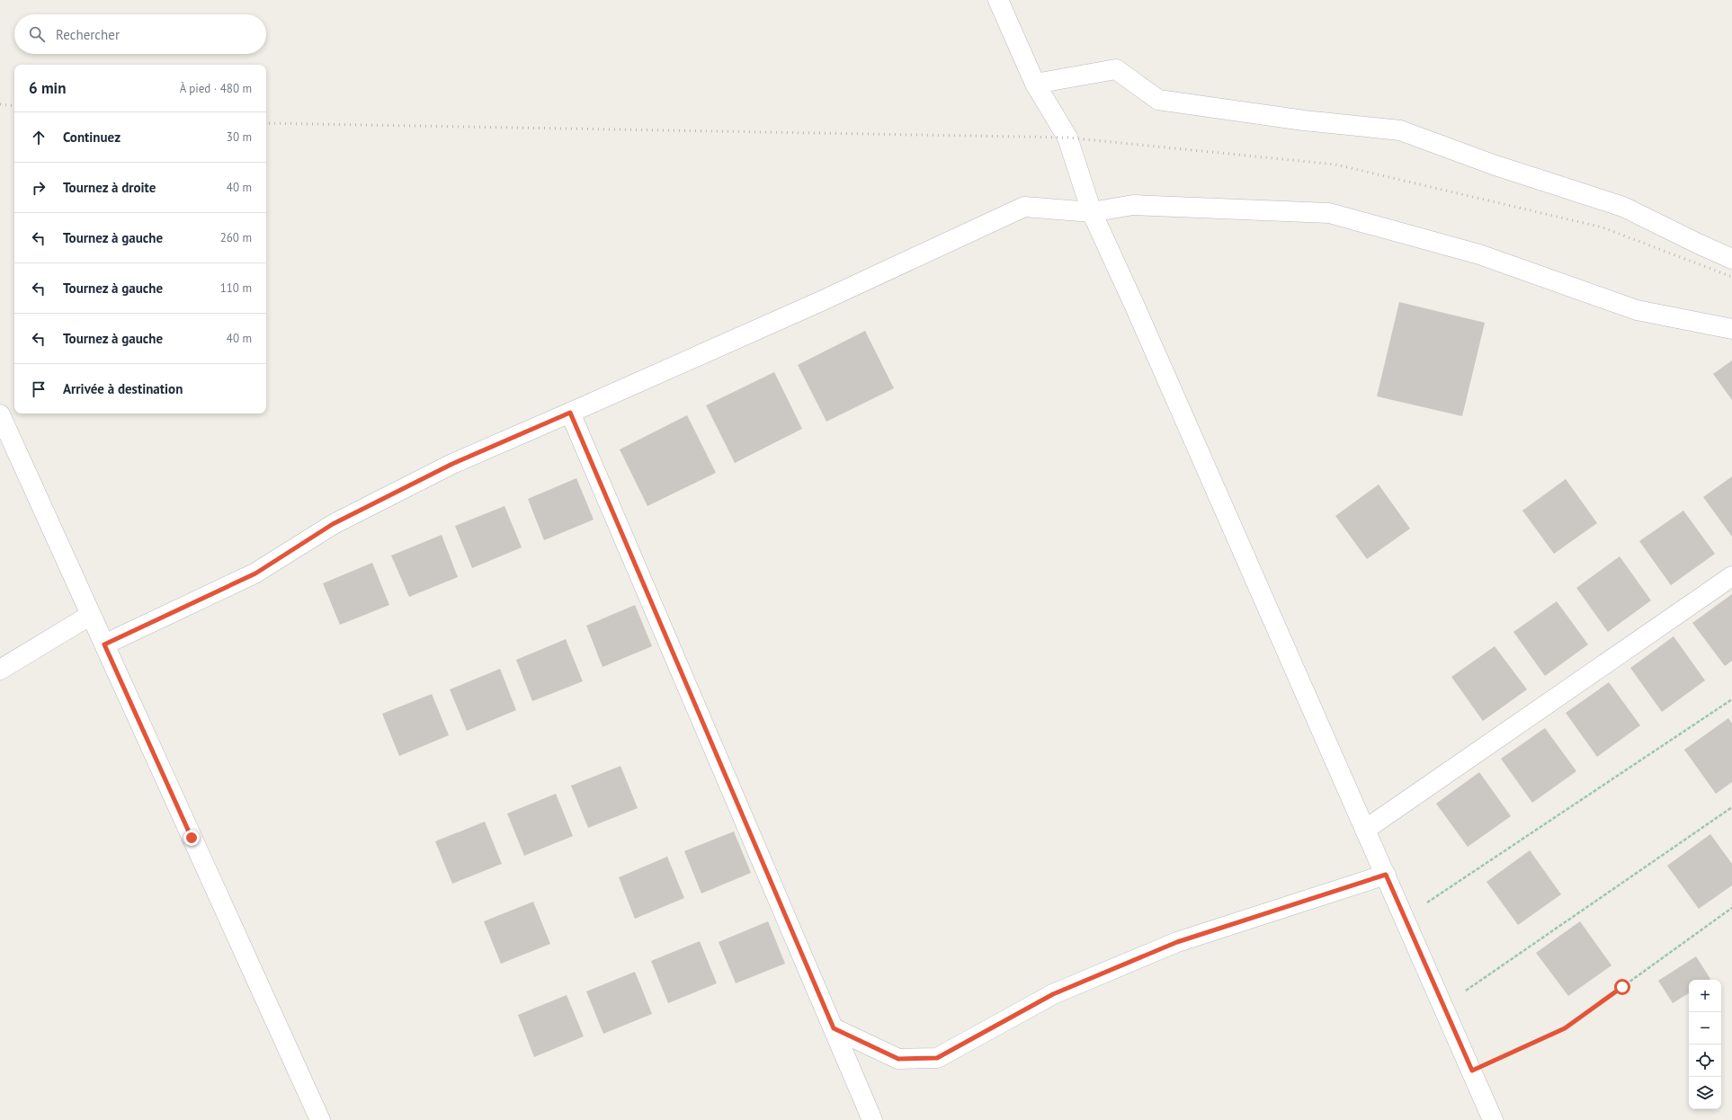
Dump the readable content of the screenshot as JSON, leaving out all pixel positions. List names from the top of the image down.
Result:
{
  "page": {
    "search": "Rechercher",
    "heading": ["6 min", "À pied · 480 m"],
    "list": [
      ["Continuez", "30 m"],
      ["Tournez à droite", "40 m"],
      ["Tournez à gauche", "260 m"],
      ["Tournez à gauche", "110 m"],
      ["Tournez à gauche", "40 m"],
      "Arrivée à destination"
    ],
    "map_buttons": ["+", "−"]
  }
}
